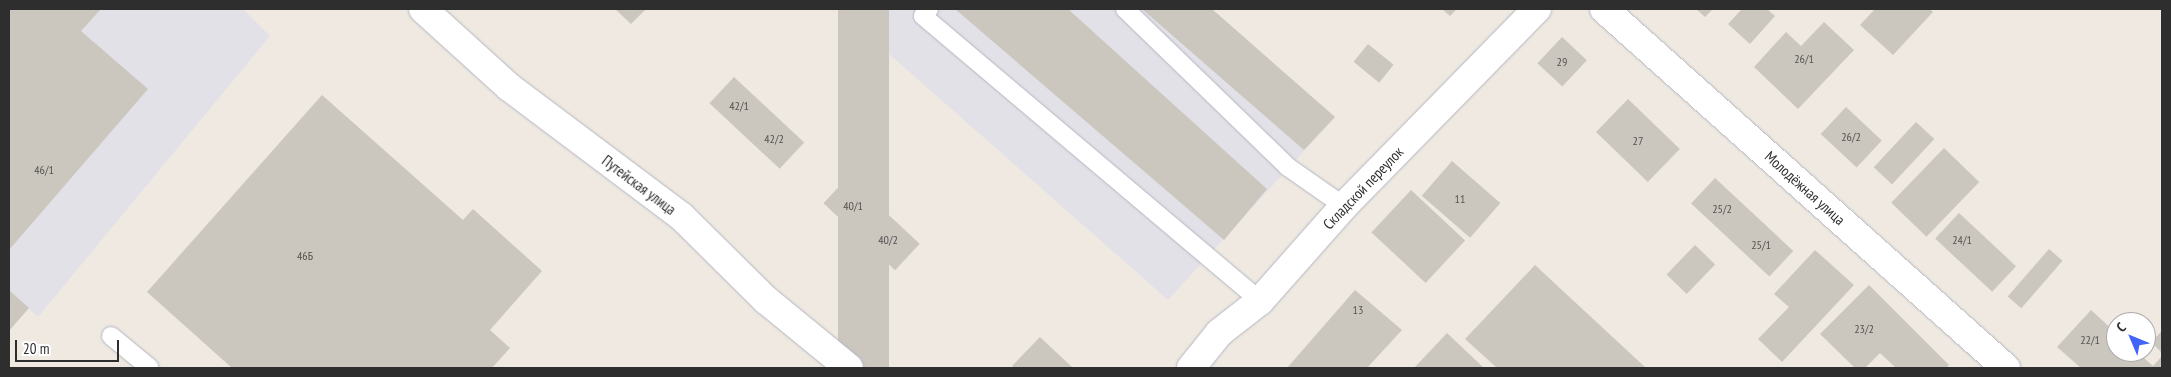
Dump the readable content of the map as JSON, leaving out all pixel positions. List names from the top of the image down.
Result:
{
  "streets": {
    "street": ["Путейская улица", "Складской переулок", "Молодёжная улица"]
  },
  "house_numbers": [
    "26/1",
    "29",
    "42/1",
    "26/2",
    "42/2",
    "27",
    "46/1",
    "11",
    "40/1",
    "25/2",
    "40/2",
    "24/1",
    "25/1",
    "46Б",
    "13",
    "23/2",
    "22/1"
  ],
  "scale_bar": "20 m",
  "north": "top left"
}
